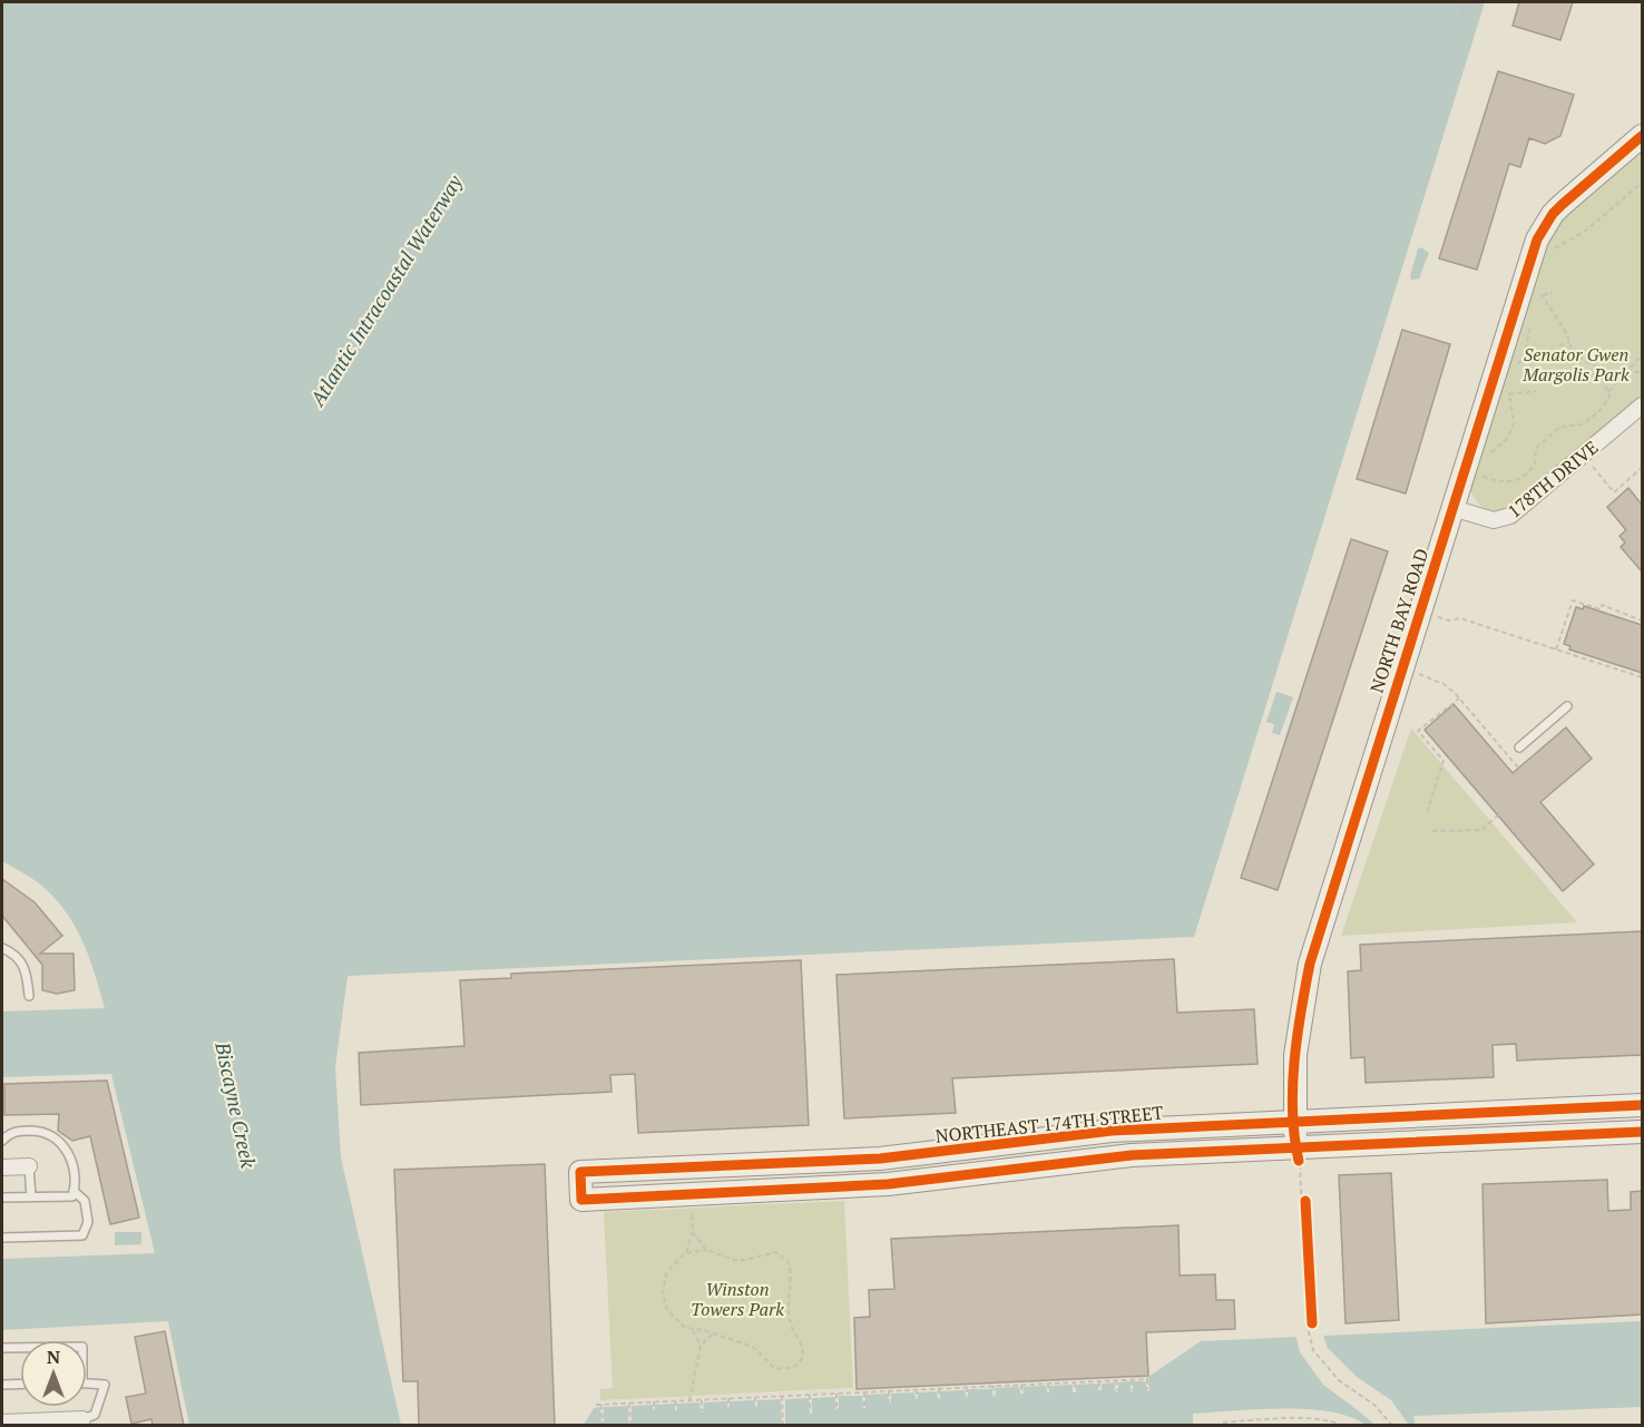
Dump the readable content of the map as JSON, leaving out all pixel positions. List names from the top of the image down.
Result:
{
  "streets": {
    "street": ["178TH DRIVE", "NORTH BAY ROAD", "NORTHEAST 174TH STREET"]
  },
  "crossings": [
    ["178TH DRIVE", "NORTH BAY ROAD"],
    ["NORTH BAY ROAD", "NORTHEAST 174TH STREET"]
  ],
  "water": ["Atlantic Intracoastal Waterway", "Biscayne Creek"],
  "parks": ["Senator Gwen Margolis Park", "Winston Towers Park"],
  "north": "top"
}
